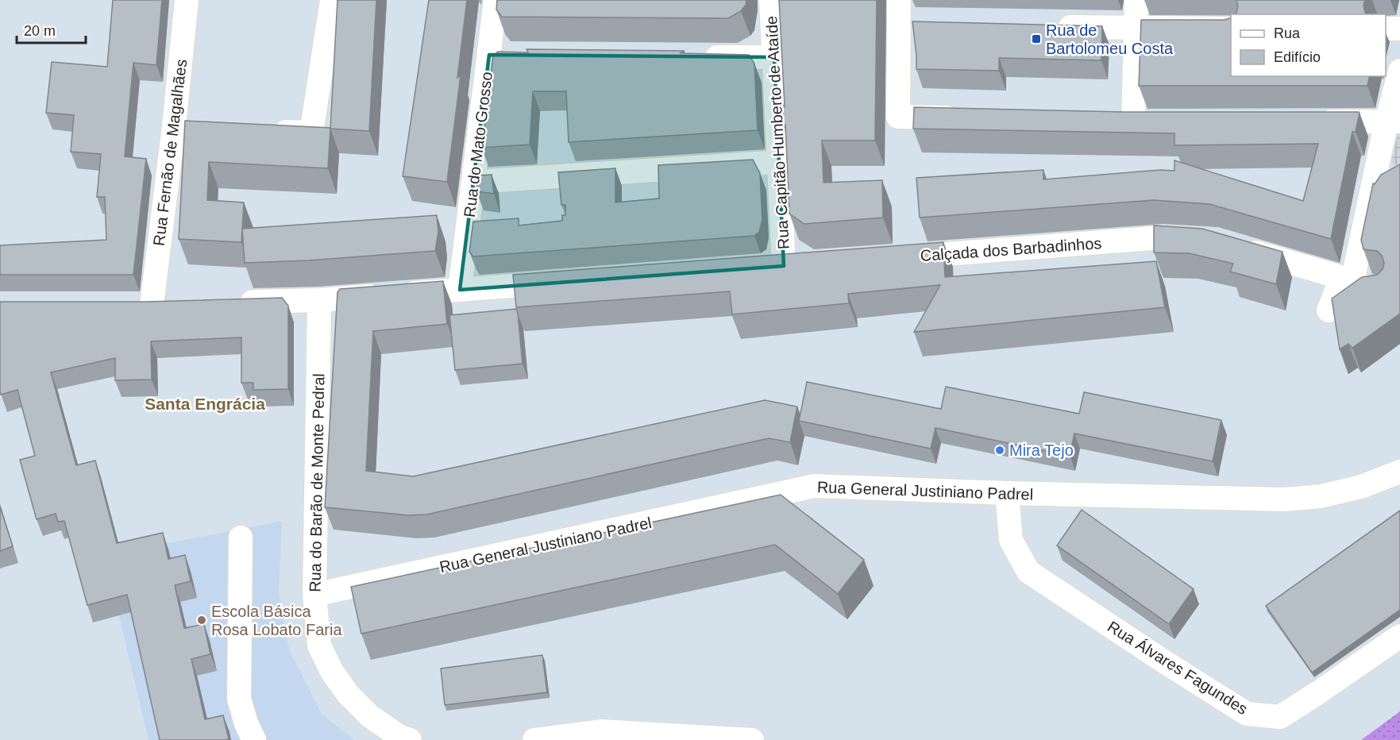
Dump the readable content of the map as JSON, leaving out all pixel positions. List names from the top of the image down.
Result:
{
  "streets": {
    "street": [
      "Rua Capitão Humberto de Ataíde",
      "Rua do Mato Grosso",
      "Rua Fernão de Magalhães",
      "Calçada dos Barbadinhos",
      "Rua do Barão de Monte Pedral",
      "Rua General Justiniano Padrel",
      "Rua Álvares Fagundes"
    ]
  },
  "crossings": [
    ["Rua do Barão de Monte Pedral", "Rua General Justiniano Padrel"],
    ["Rua General Justiniano Padrel", "Rua Álvares Fagundes"]
  ],
  "districts": ["Santa Engrácia"],
  "places": {
    "transit": ["Rua de Bartolomeu Costa"],
    "other": ["Mira Tejo", "Escola Básica Rosa Lobato Faria"]
  },
  "legend": ["Rua", "Edifício"],
  "scale_bar": "20 m"
}
